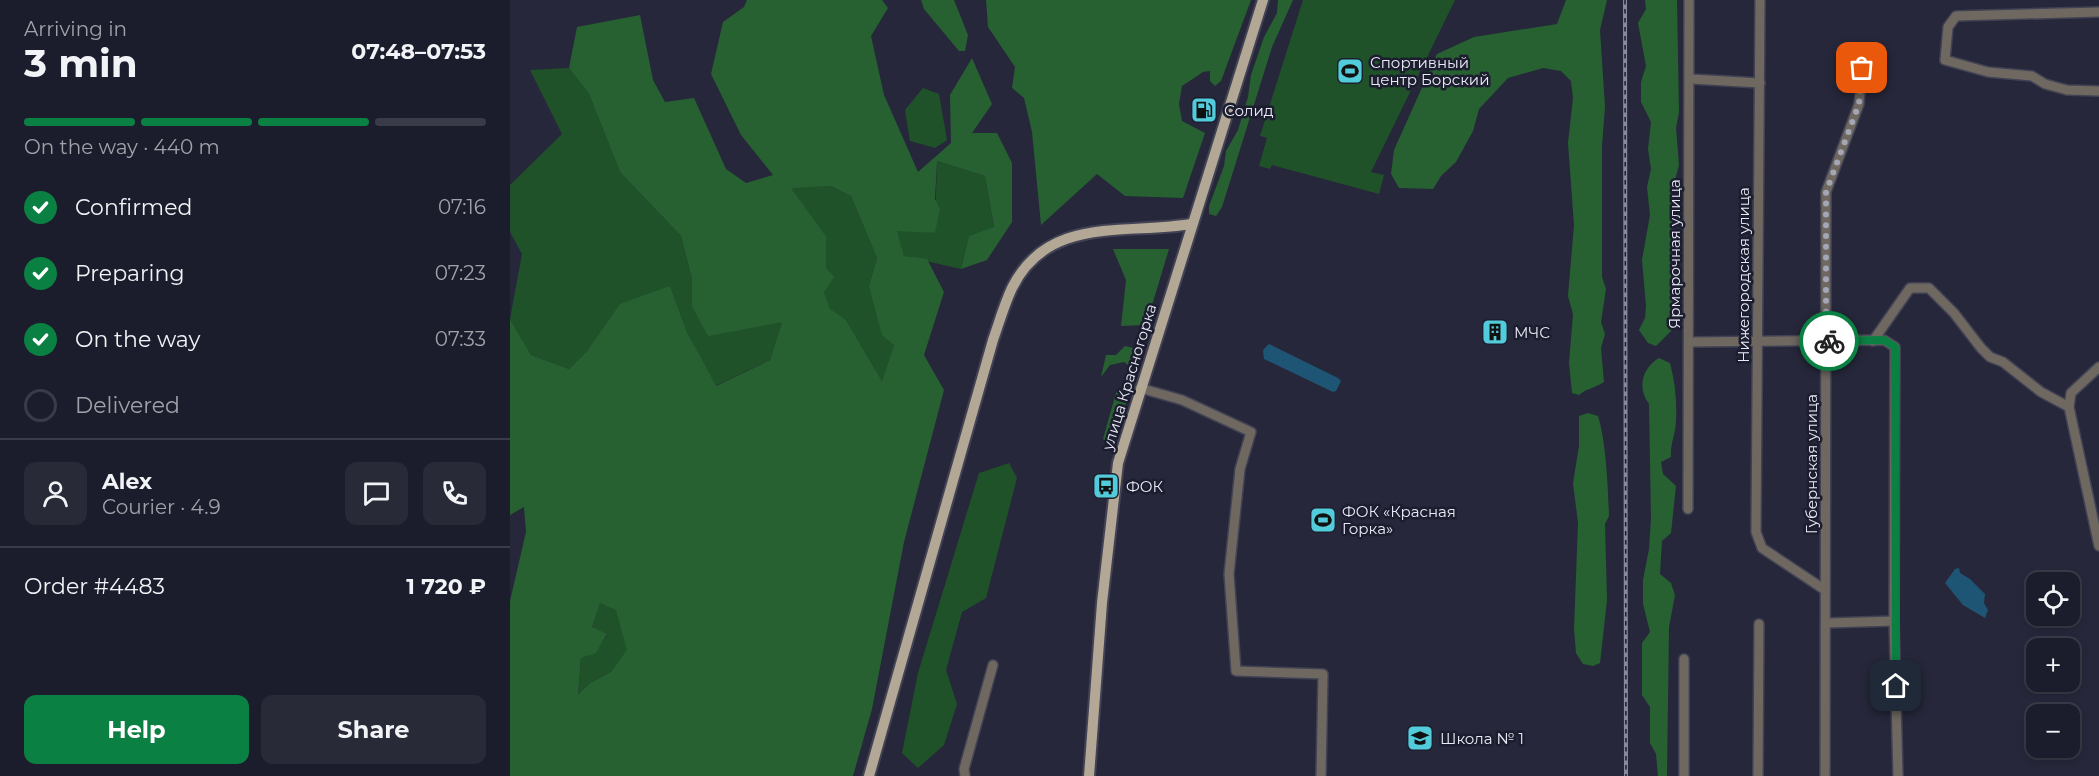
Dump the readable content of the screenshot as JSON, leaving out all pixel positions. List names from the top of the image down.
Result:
{
  "streets": {
    "main road": ["улица Красногорка"],
    "street": ["Ярмарочная улица", "Нижегородская улица", "Губернская улица"]
  },
  "crossings": [
    ["Нижегородская улица", "Губернская улица"]
  ],
  "places": {
    "sports": ["Спортивный центр Борский", "ФОК «Красная Горка»"],
    "fuel station": ["Солид"],
    "building": ["МЧС"],
    "bus stop": ["ФОК"],
    "school or university": ["Школа № 1"]
  },
  "page": {
    "heading": ["3 min", "Arriving in", "07:48–07:53"],
    "panel": [
      "Alex",
      "Courier · 4.9",
      "Order #4483",
      "1 720 ₽"
    ],
    "bar": "On the way · 440 m",
    "list": [
      ["Confirmed", "07:16"],
      ["Preparing", "07:23"],
      ["On the way", "07:33"],
      "Delivered"
    ],
    "map_buttons": ["+", "−"],
    "buttons": ["Help", "Share"]
  }
}
